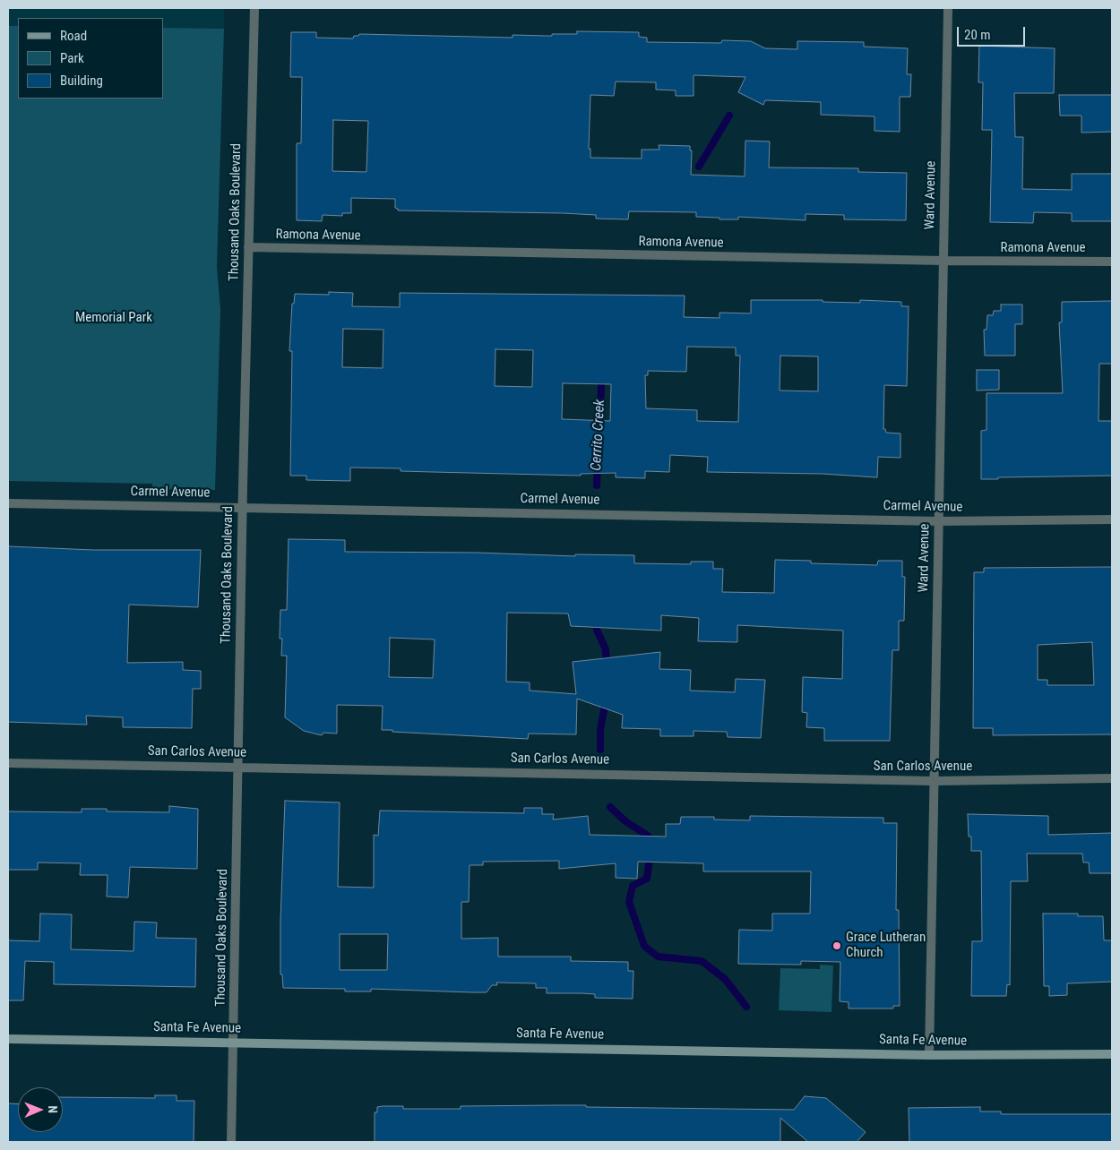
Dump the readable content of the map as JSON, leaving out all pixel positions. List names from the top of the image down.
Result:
{
  "streets": {
    "street": [
      "Ward Avenue",
      "Thousand Oaks Boulevard",
      "Ramona Avenue",
      "Carmel Avenue",
      "San Carlos Avenue",
      "Santa Fe Avenue"
    ]
  },
  "crossings": [
    ["Ward Avenue", "Ramona Avenue"],
    ["Ward Avenue", "Carmel Avenue"],
    ["Ward Avenue", "San Carlos Avenue"],
    ["Ward Avenue", "Santa Fe Avenue"],
    ["Thousand Oaks Boulevard", "Ramona Avenue"],
    ["Thousand Oaks Boulevard", "Carmel Avenue"],
    ["Thousand Oaks Boulevard", "San Carlos Avenue"],
    ["Thousand Oaks Boulevard", "Santa Fe Avenue"]
  ],
  "water": ["Cerrito Creek"],
  "parks": ["Memorial Park"],
  "places": ["Grace Lutheran Church"],
  "legend": ["Road", "Park", "Building"],
  "scale_bar": "20 m",
  "north": "right"
}
